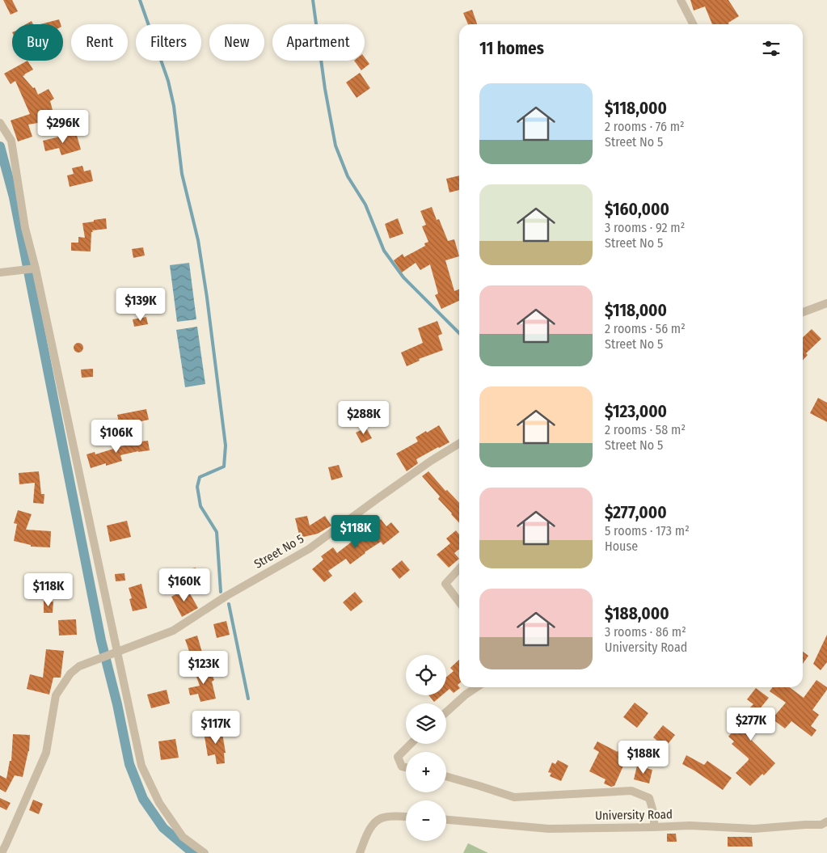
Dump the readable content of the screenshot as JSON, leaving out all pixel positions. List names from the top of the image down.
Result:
{
  "streets": {
    "street": ["Street No 5", "University Road"]
  },
  "page": {
    "chip": [
      "Buy",
      "Rent",
      "Filters",
      "New",
      "Apartment"
    ],
    "heading": "11 homes",
    "list": [
      {
        "name": "$118,000",
        "note": "2 rooms · 76 m² · Street No 5"
      },
      {
        "name": "$160,000",
        "note": "3 rooms · 92 m² · Street No 5"
      },
      {
        "name": "$118,000",
        "note": "2 rooms · 56 m² · Street No 5"
      },
      {
        "name": "$123,000",
        "note": "2 rooms · 58 m² · Street No 5"
      },
      {
        "name": "$277,000",
        "note": "5 rooms · 173 m² · House"
      },
      {
        "name": "$188,000",
        "note": "3 rooms · 86 m² · University Road"
      }
    ],
    "price": [
      "$296K",
      "$139K",
      "$288K",
      "$106K",
      "$118K",
      "$160K",
      "$118K",
      "$123K",
      "$277K",
      "$117K",
      "$188K"
    ],
    "map_buttons": ["+", "−"]
  }
}
